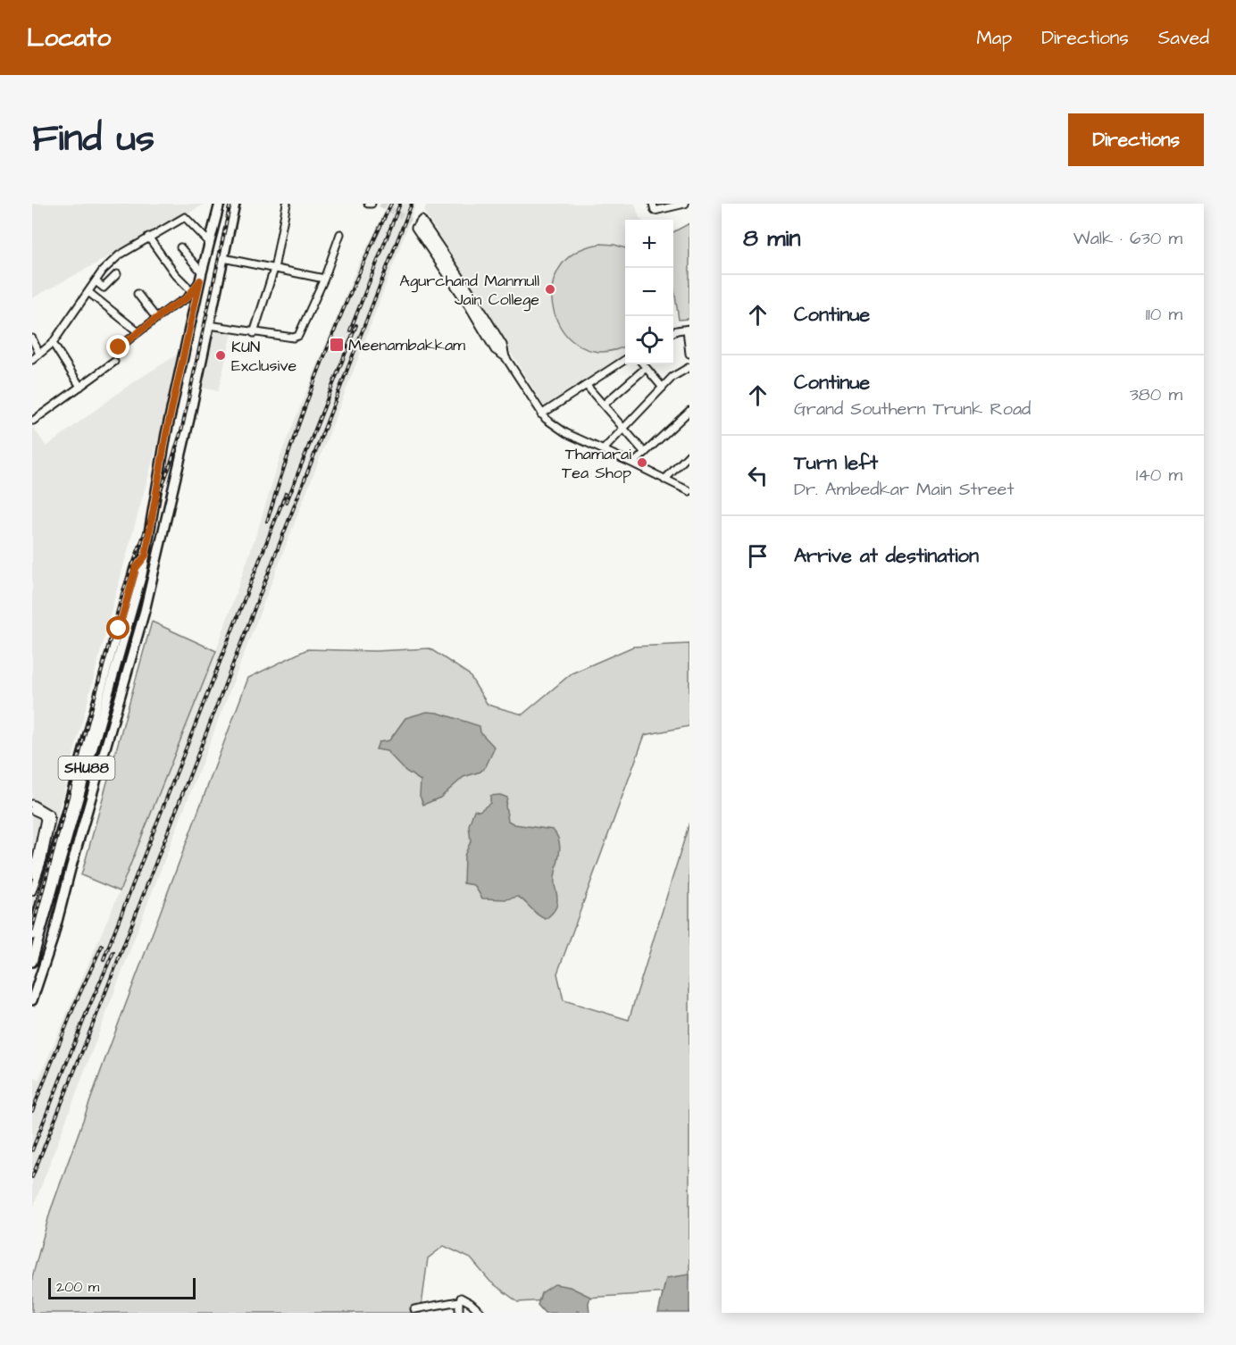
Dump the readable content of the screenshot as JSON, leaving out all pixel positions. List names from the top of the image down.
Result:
{
  "streets": {
    "main road": ["SHU88"]
  },
  "places": {
    "other": ["Agurchand Manmull Jain College", "KUN Exclusive", "Thamarai Tea Shop"],
    "transit": ["Meenambakkam"]
  },
  "scale_bar": "200 m",
  "page": {
    "header": "Locato",
    "nav": ["Map", "Directions", "Saved"],
    "title": "Find us",
    "buttons": "Directions",
    "heading": ["8 min", "Walk · 630 m"],
    "map_buttons": ["+", "−"],
    "list": [
      ["Continue", "110 m"],
      ["Continue", "Grand Southern Trunk Road", "380 m"],
      ["Turn left", "Dr. Ambedkar Main Street", "140 m"],
      "Arrive at destination"
    ],
    "scale": "200 m"
  }
}
